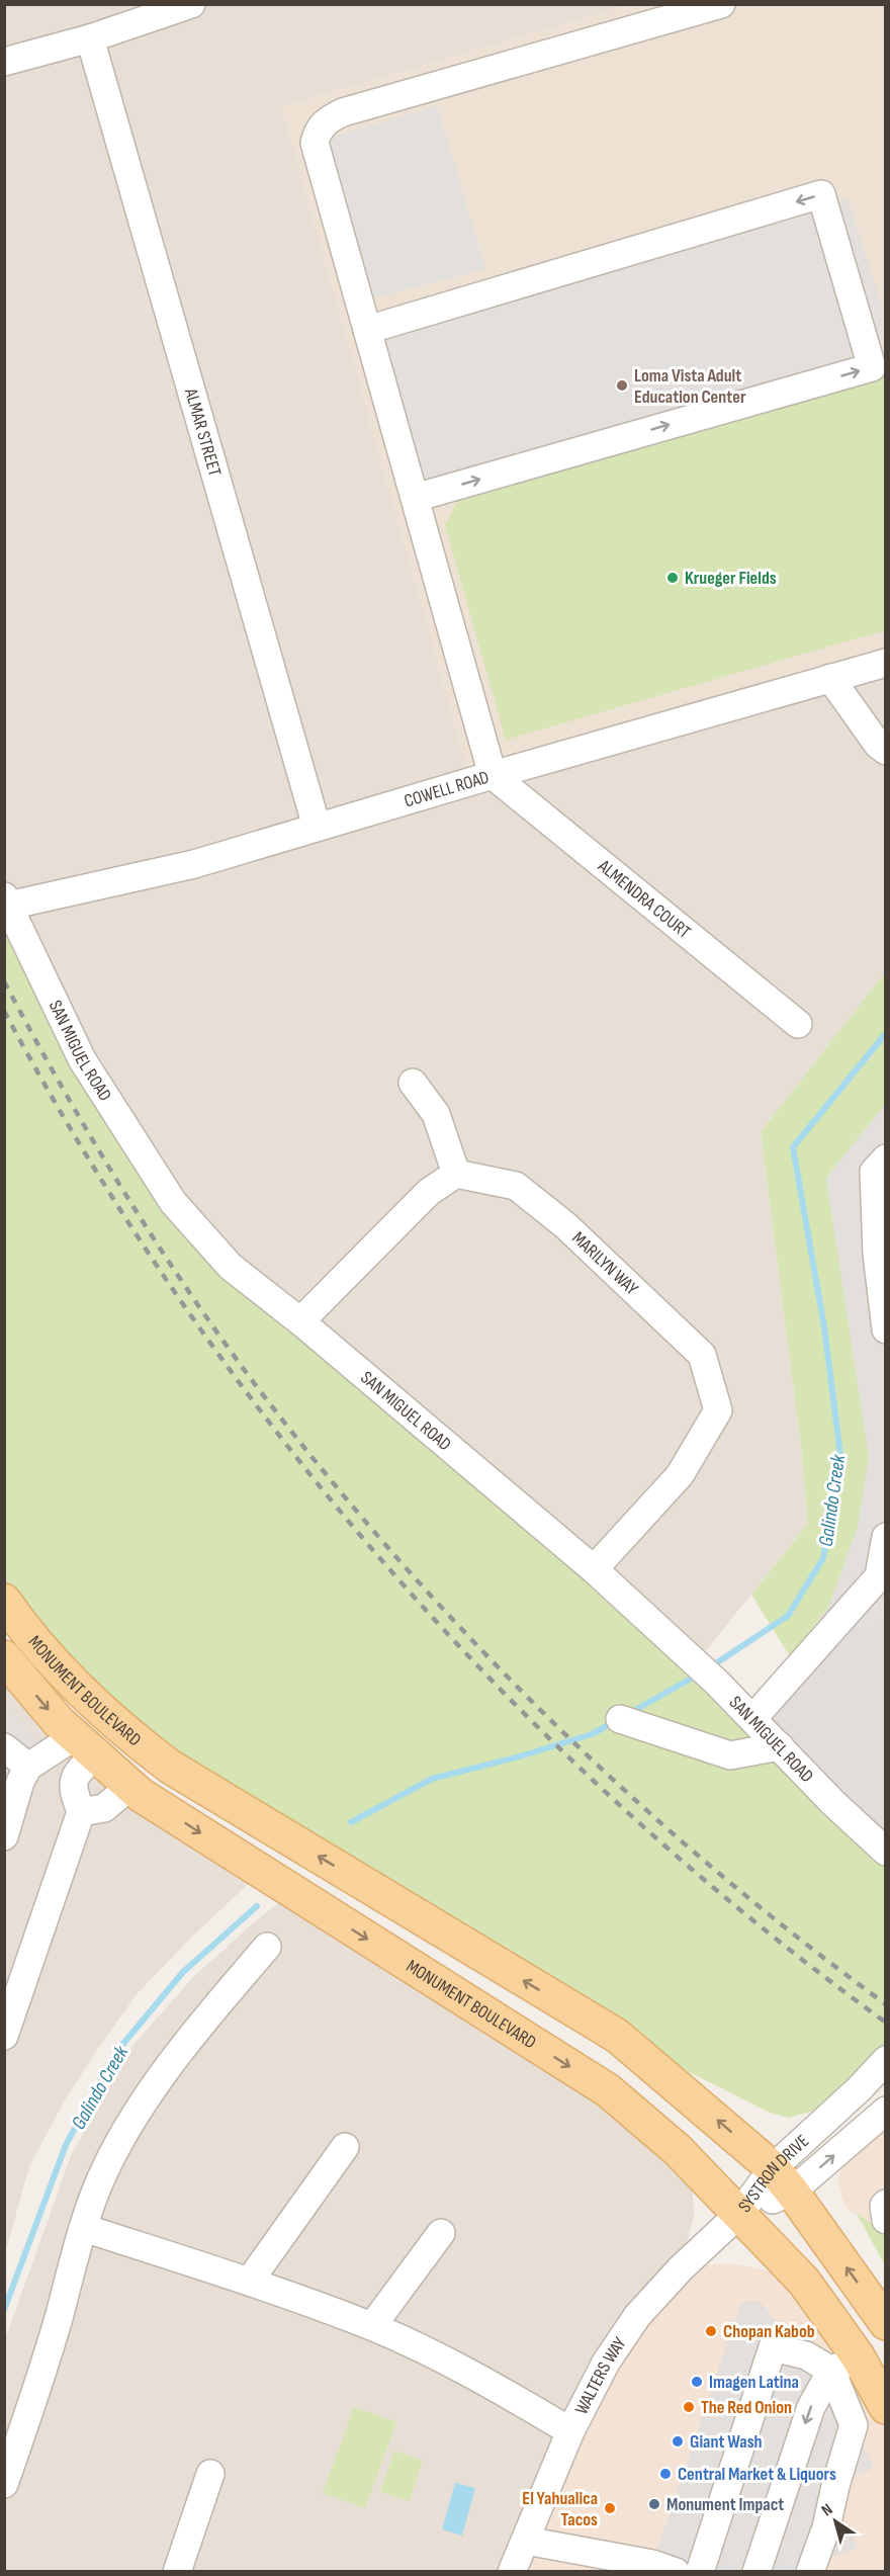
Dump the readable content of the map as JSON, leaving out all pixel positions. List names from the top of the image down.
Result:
{
  "streets": {
    "main road": ["MONUMENT BOULEVARD"],
    "street": [
      "ALMAR STREET",
      "COWELL ROAD",
      "ALMENDRA COURT",
      "SAN MIGUEL ROAD",
      "MARILYN WAY",
      "SYSTRON DRIVE",
      "WALTERS WAY"
    ]
  },
  "crossings": [
    ["ALMAR STREET", "COWELL ROAD"],
    ["COWELL ROAD", "ALMENDRA COURT"],
    ["COWELL ROAD", "SAN MIGUEL ROAD"],
    ["SAN MIGUEL ROAD", "MARILYN WAY"],
    ["MONUMENT BOULEVARD", "SYSTRON DRIVE"],
    ["MONUMENT BOULEVARD", "WALTERS WAY"],
    ["SYSTRON DRIVE", "WALTERS WAY"]
  ],
  "water": ["Galindo Creek"],
  "places": [
    "Loma Vista Adult Education Center",
    "Krueger Fields",
    "Chopan Kabob",
    "Imagen Latina",
    "The Red Onion",
    "Giant Wash",
    "Central Market & Liquors",
    "Monument Impact",
    "El Yahualica Tacos"
  ],
  "north": "top left"
}
